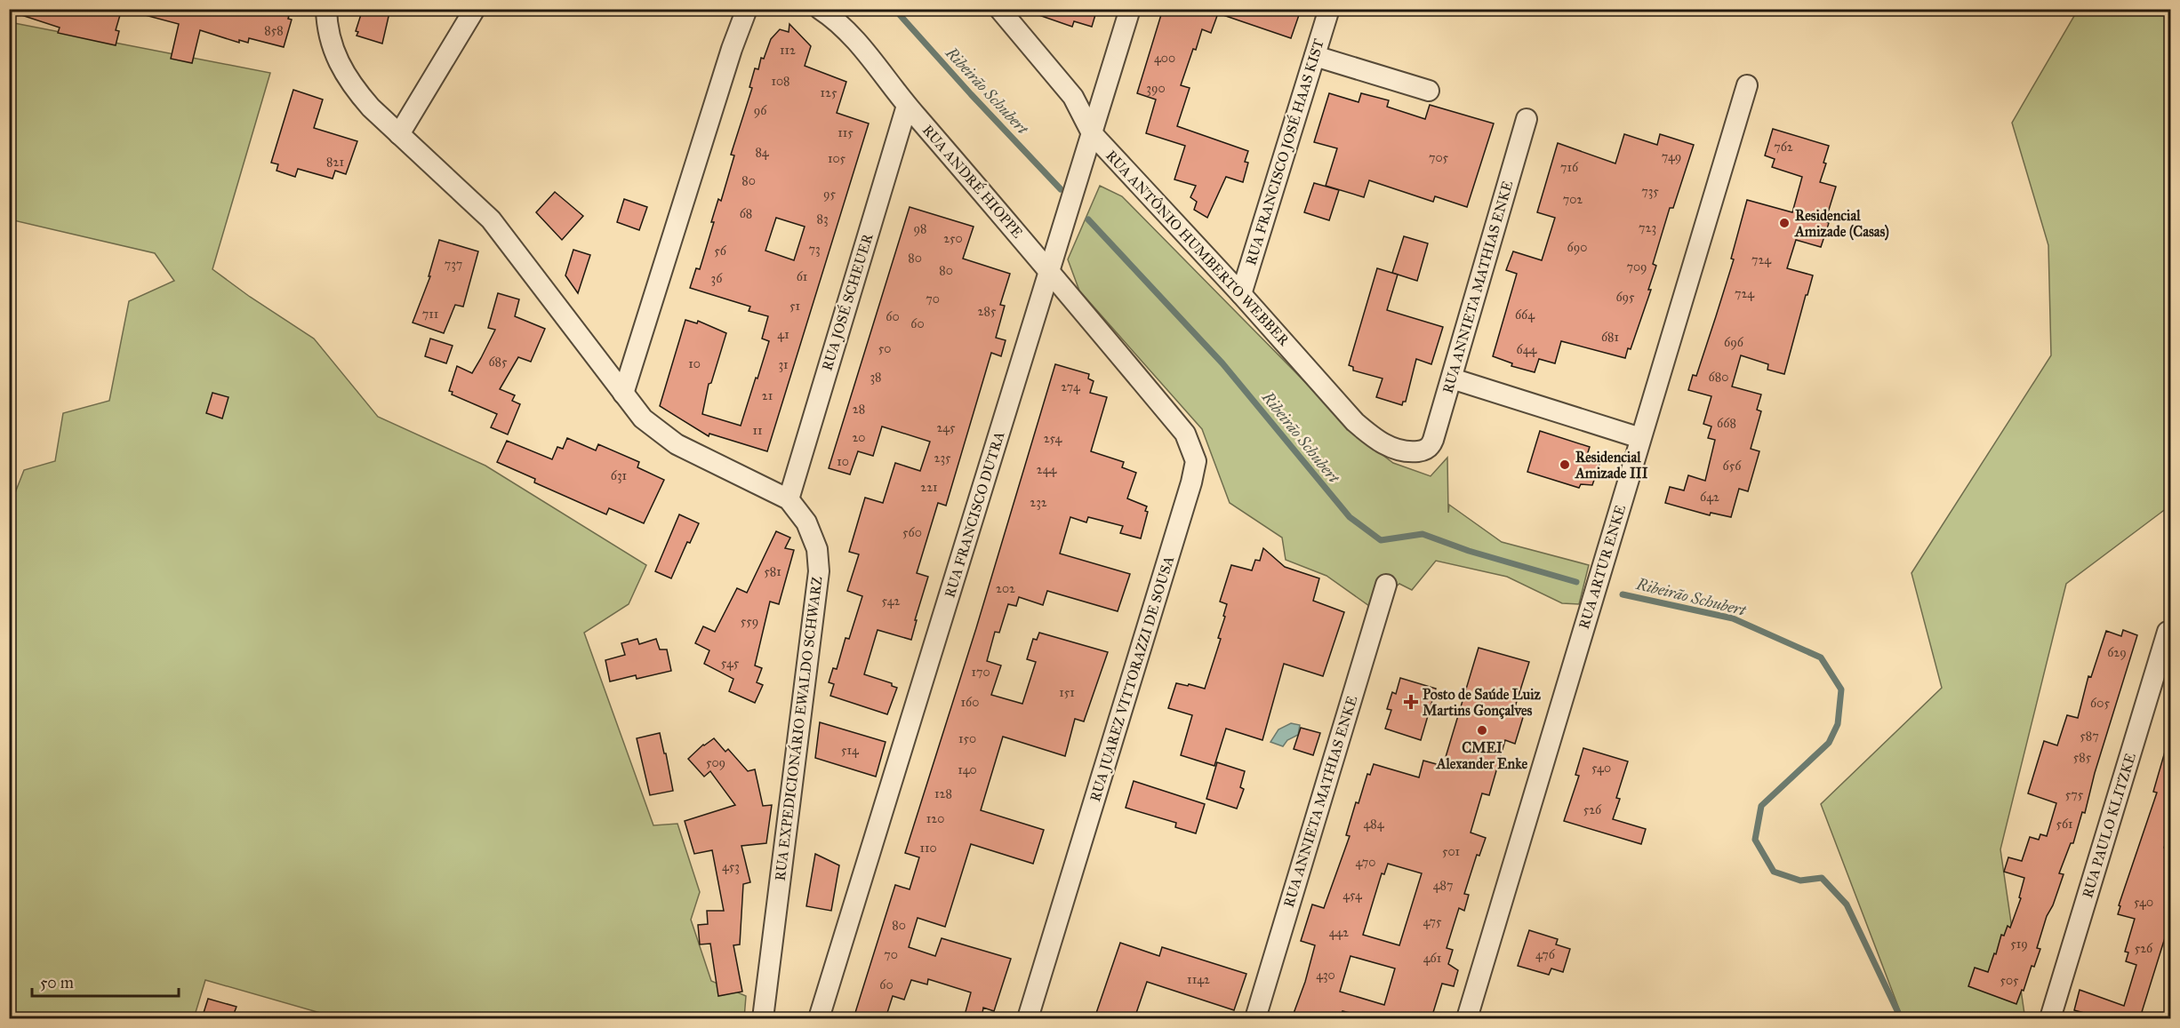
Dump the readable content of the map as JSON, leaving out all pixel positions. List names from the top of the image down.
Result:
{
  "streets": {
    "street": [
      "RUA FRANCISCO JOSÉ HAAS KIST",
      "RUA ANDRÉ HIOPPE",
      "RUA ANTÔNIO HUMBERTO WEBBER",
      "RUA ANNIETA MATHIAS ENKE",
      "RUA JOSÉ SCHEUER",
      "RUA FRANCISCO DUTRA",
      "RUA ARTUR ENKE",
      "RUA JUAREZ VITTORAZZI DE SOUSA",
      "RUA EXPEDICIONÁRIO EWALDO SCHWARZ",
      "RUA PAULO KLITZKE"
    ]
  },
  "crossings": [
    ["RUA FRANCISCO JOSÉ HAAS KIST", "RUA ANTÔNIO HUMBERTO WEBBER"],
    ["RUA ANDRÉ HIOPPE", "RUA JOSÉ SCHEUER"],
    ["RUA ANDRÉ HIOPPE", "RUA FRANCISCO DUTRA"],
    ["RUA ANDRÉ HIOPPE", "RUA JUAREZ VITTORAZZI DE SOUSA"],
    ["RUA ANTÔNIO HUMBERTO WEBBER", "RUA ANNIETA MATHIAS ENKE"],
    ["RUA ANTÔNIO HUMBERTO WEBBER", "RUA FRANCISCO DUTRA"],
    ["RUA JOSÉ SCHEUER", "RUA EXPEDICIONÁRIO EWALDO SCHWARZ"]
  ],
  "water": ["Ribeirão Schubert"],
  "places": {
    "other": ["Residencial Amizade (Casas)", "Residencial Amizade III", "CMEI Alexander Enke"],
    "health": ["Posto de Saúde Luiz Martins Gonçalves"]
  },
  "house_numbers": [
    "858",
    "112",
    "400",
    "108",
    "390",
    "125",
    "96",
    "115",
    "762",
    "84",
    "749",
    "705",
    "105",
    "821",
    "716",
    "80",
    "735",
    "95",
    "702",
    "68",
    "83",
    "723",
    "98",
    "250",
    "690",
    "73",
    "56",
    "80",
    "724",
    "737",
    "709",
    "80",
    "61",
    "36",
    "724",
    "695",
    "70",
    "51",
    "285",
    "711",
    "664",
    "60",
    "60",
    "41",
    "681",
    "696",
    "50",
    "644",
    "685",
    "10",
    "31",
    "38",
    "680",
    "274",
    "21",
    "28",
    "668",
    "245",
    "11",
    "20",
    "254",
    "235",
    "10",
    "656",
    "244",
    "631",
    "221",
    "642",
    "232",
    "560",
    "581",
    "202",
    "542",
    "559",
    "629",
    "545",
    "170",
    "151",
    "160",
    "605",
    "587",
    "150",
    "514",
    "585",
    "509",
    "540",
    "140",
    "128",
    "575",
    "526",
    "120",
    "484",
    "561",
    "110",
    "501",
    "470",
    "453",
    "487",
    "454",
    "540",
    "475",
    "80",
    "442",
    "519",
    "526",
    "70",
    "476",
    "461",
    "430",
    "1142",
    "505",
    "60"
  ],
  "scale_bar": "50 m"
}
